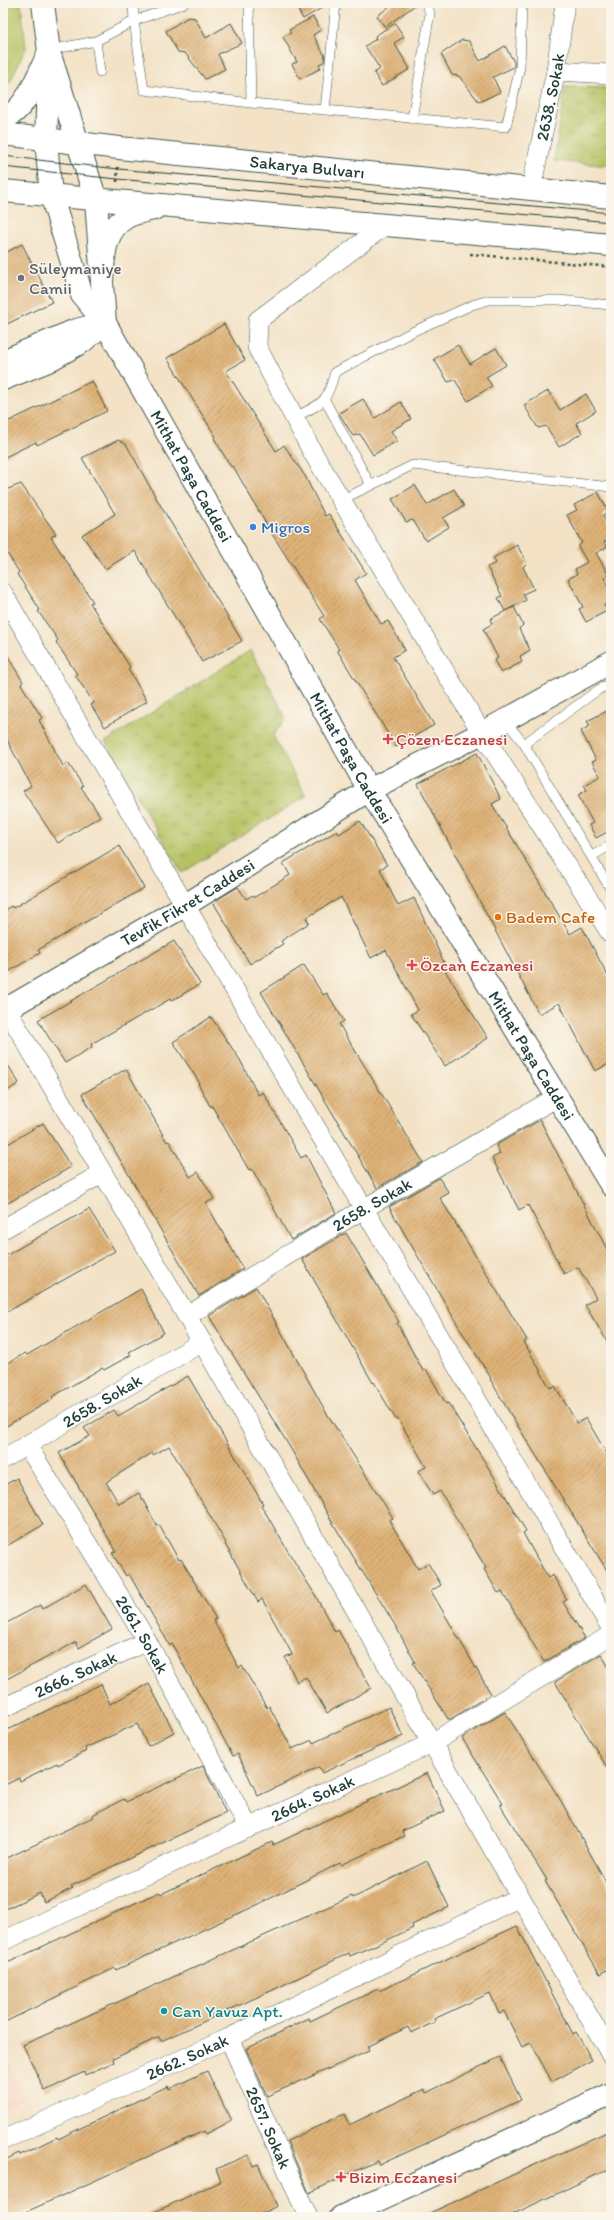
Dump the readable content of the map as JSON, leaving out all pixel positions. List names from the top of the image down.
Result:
{
  "streets": {
    "street": [
      "2638. Sokak",
      "Sakarya Bulvarı",
      "Mithat Paşa Caddesi",
      "Tevfik Fikret Caddesi",
      "2658. Sokak",
      "2661. Sokak",
      "2666. Sokak",
      "2664. Sokak",
      "2662. Sokak",
      "2657. Sokak"
    ]
  },
  "crossings": [
    ["2638. Sokak", "Sakarya Bulvarı"],
    ["Sakarya Bulvarı", "Mithat Paşa Caddesi"],
    ["Mithat Paşa Caddesi", "Tevfik Fikret Caddesi"],
    ["Mithat Paşa Caddesi", "2658. Sokak"],
    ["2658. Sokak", "2661. Sokak"],
    ["2661. Sokak", "2666. Sokak"],
    ["2661. Sokak", "2664. Sokak"],
    ["2662. Sokak", "2657. Sokak"]
  ],
  "places": {
    "other": [
      "Süleymaniye Camii",
      "Migros",
      "Badem Cafe",
      "Can Yavuz Apt."
    ],
    "health": ["Çözen Eczanesi", "Özcan Eczanesi", "Bizim Eczanesi"]
  }
}
